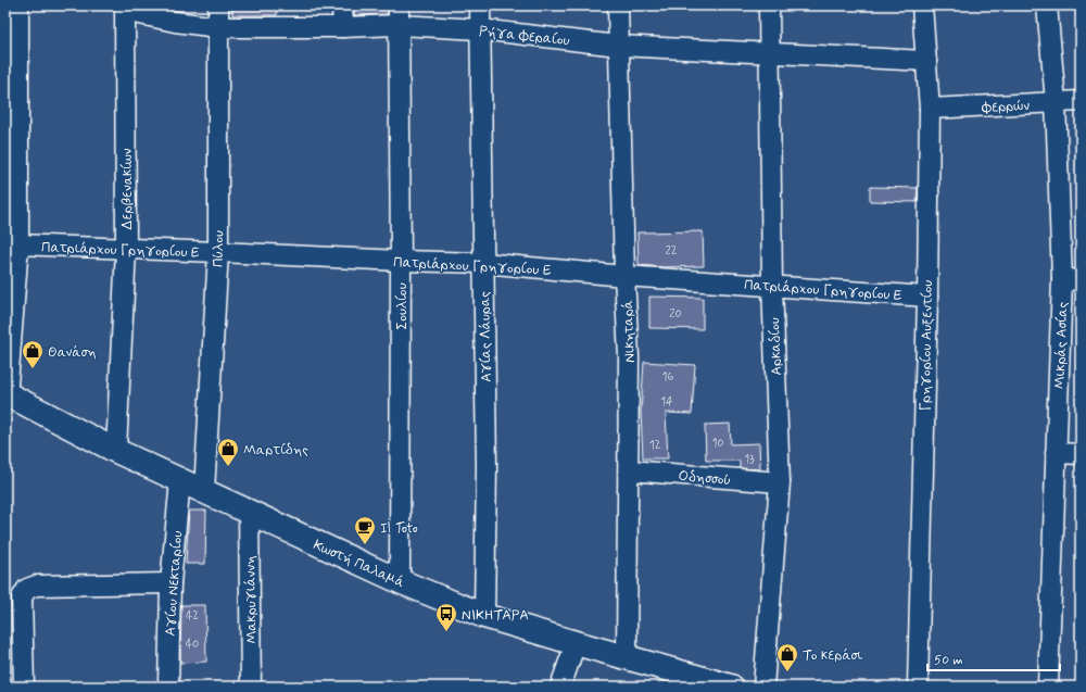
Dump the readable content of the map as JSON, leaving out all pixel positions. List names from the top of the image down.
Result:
{
  "streets": {
    "street": [
      "Ρήγα Φεραίου",
      "Φερρών",
      "Δερβενακίων",
      "Πατριάρχου Γρηγορίου Ε",
      "Πύλου",
      "Σουλίου",
      "Νικηταρά",
      "Αγίας Λάυρας",
      "Γρηγορίου Αυξεντίου",
      "Μικράς Ασίας",
      "Αρκαδίου",
      "Οδησσού",
      "Κωστή Παλαμά",
      "Αγίου Νεκταρίου",
      "Μακρυγιάννη"
    ]
  },
  "crossings": [
    ["Ρήγα Φεραίου", "Δερβενακίων"],
    ["Ρήγα Φεραίου", "Πύλου"],
    ["Ρήγα Φεραίου", "Σουλίου"],
    ["Ρήγα Φεραίου", "Νικηταρά"],
    ["Ρήγα Φεραίου", "Αγίας Λάυρας"],
    ["Ρήγα Φεραίου", "Γρηγορίου Αυξεντίου"],
    ["Ρήγα Φεραίου", "Αρκαδίου"],
    ["Φερρών", "Γρηγορίου Αυξεντίου"],
    ["Φερρών", "Μικράς Ασίας"],
    ["Δερβενακίων", "Πατριάρχου Γρηγορίου Ε"],
    ["Δερβενακίων", "Κωστή Παλαμά"],
    ["Πατριάρχου Γρηγορίου Ε", "Πύλου"],
    ["Πατριάρχου Γρηγορίου Ε", "Σουλίου"],
    ["Πατριάρχου Γρηγορίου Ε", "Νικηταρά"],
    ["Πατριάρχου Γρηγορίου Ε", "Αγίας Λάυρας"],
    ["Πατριάρχου Γρηγορίου Ε", "Γρηγορίου Αυξεντίου"],
    ["Πατριάρχου Γρηγορίου Ε", "Αρκαδίου"],
    ["Πύλου", "Κωστή Παλαμά"],
    ["Σουλίου", "Κωστή Παλαμά"],
    ["Νικηταρά", "Οδησσού"],
    ["Νικηταρά", "Κωστή Παλαμά"],
    ["Αγίας Λάυρας", "Κωστή Παλαμά"],
    ["Αρκαδίου", "Οδησσού"],
    ["Κωστή Παλαμά", "Αγίου Νεκταρίου"],
    ["Κωστή Παλαμά", "Μακρυγιάννη"]
  ],
  "places": {
    "shop": ["Θανάση", "Μαρτίδης", "Το κεράσι"],
    "cafe": ["Il Toto"],
    "bus stop": ["ΝΙΚΗΤΑΡΑ"]
  },
  "house_numbers": [
    "22",
    "20",
    "16",
    "14",
    "10",
    "12",
    "13",
    "42",
    "40"
  ],
  "scale_bar": "50 m"
}
